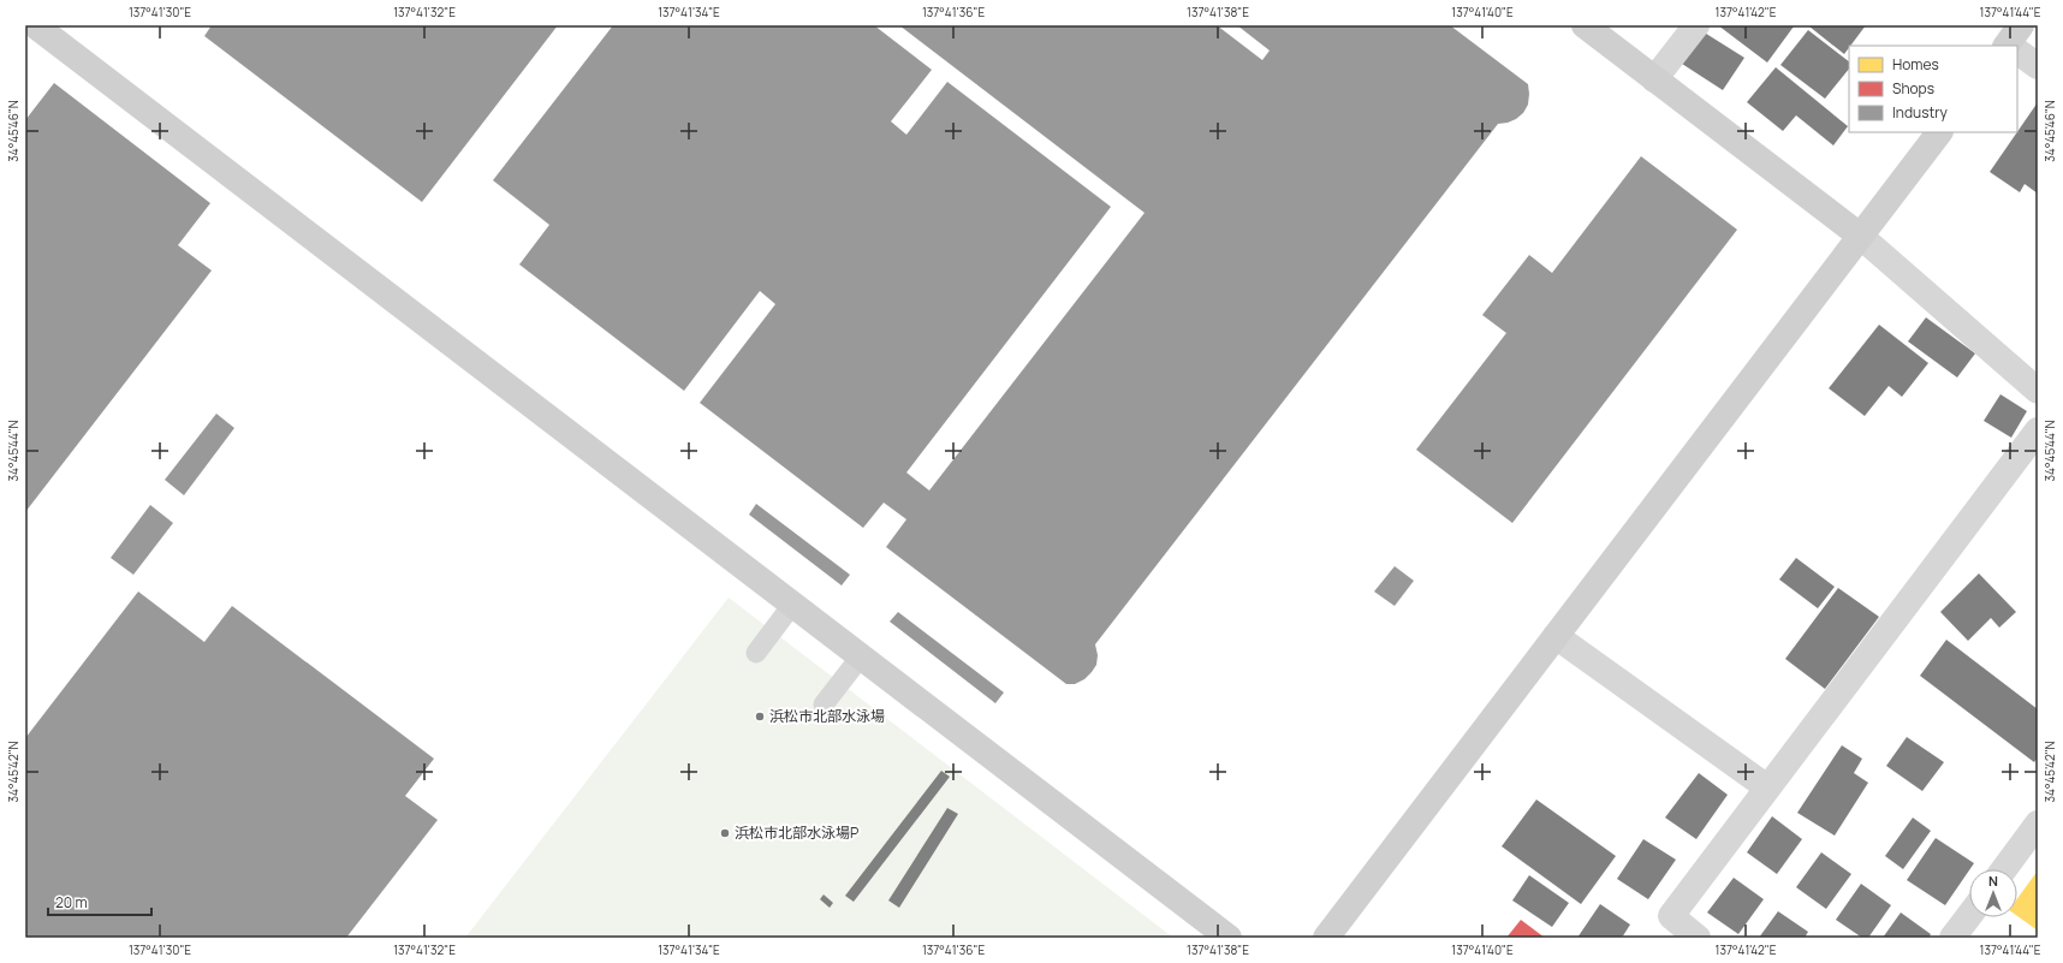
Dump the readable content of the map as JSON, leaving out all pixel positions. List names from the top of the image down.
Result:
{
  "places": ["浜松市北部水泳場", "浜松市北部水泳場P"],
  "legend": ["Homes", "Shops", "Industry"],
  "scale_bar": "20 m",
  "north": "top",
  "coordinates": [
    "137°41'30\"E",
    "137°41'32\"E",
    "137°41'34\"E",
    "137°41'36\"E",
    "137°41'38\"E",
    "137°41'40\"E",
    "137°41'42\"E",
    "137°41'44\"E",
    "34°45'46\"N",
    "34°45'44\"N",
    "34°45'42\"N"
  ]
}
